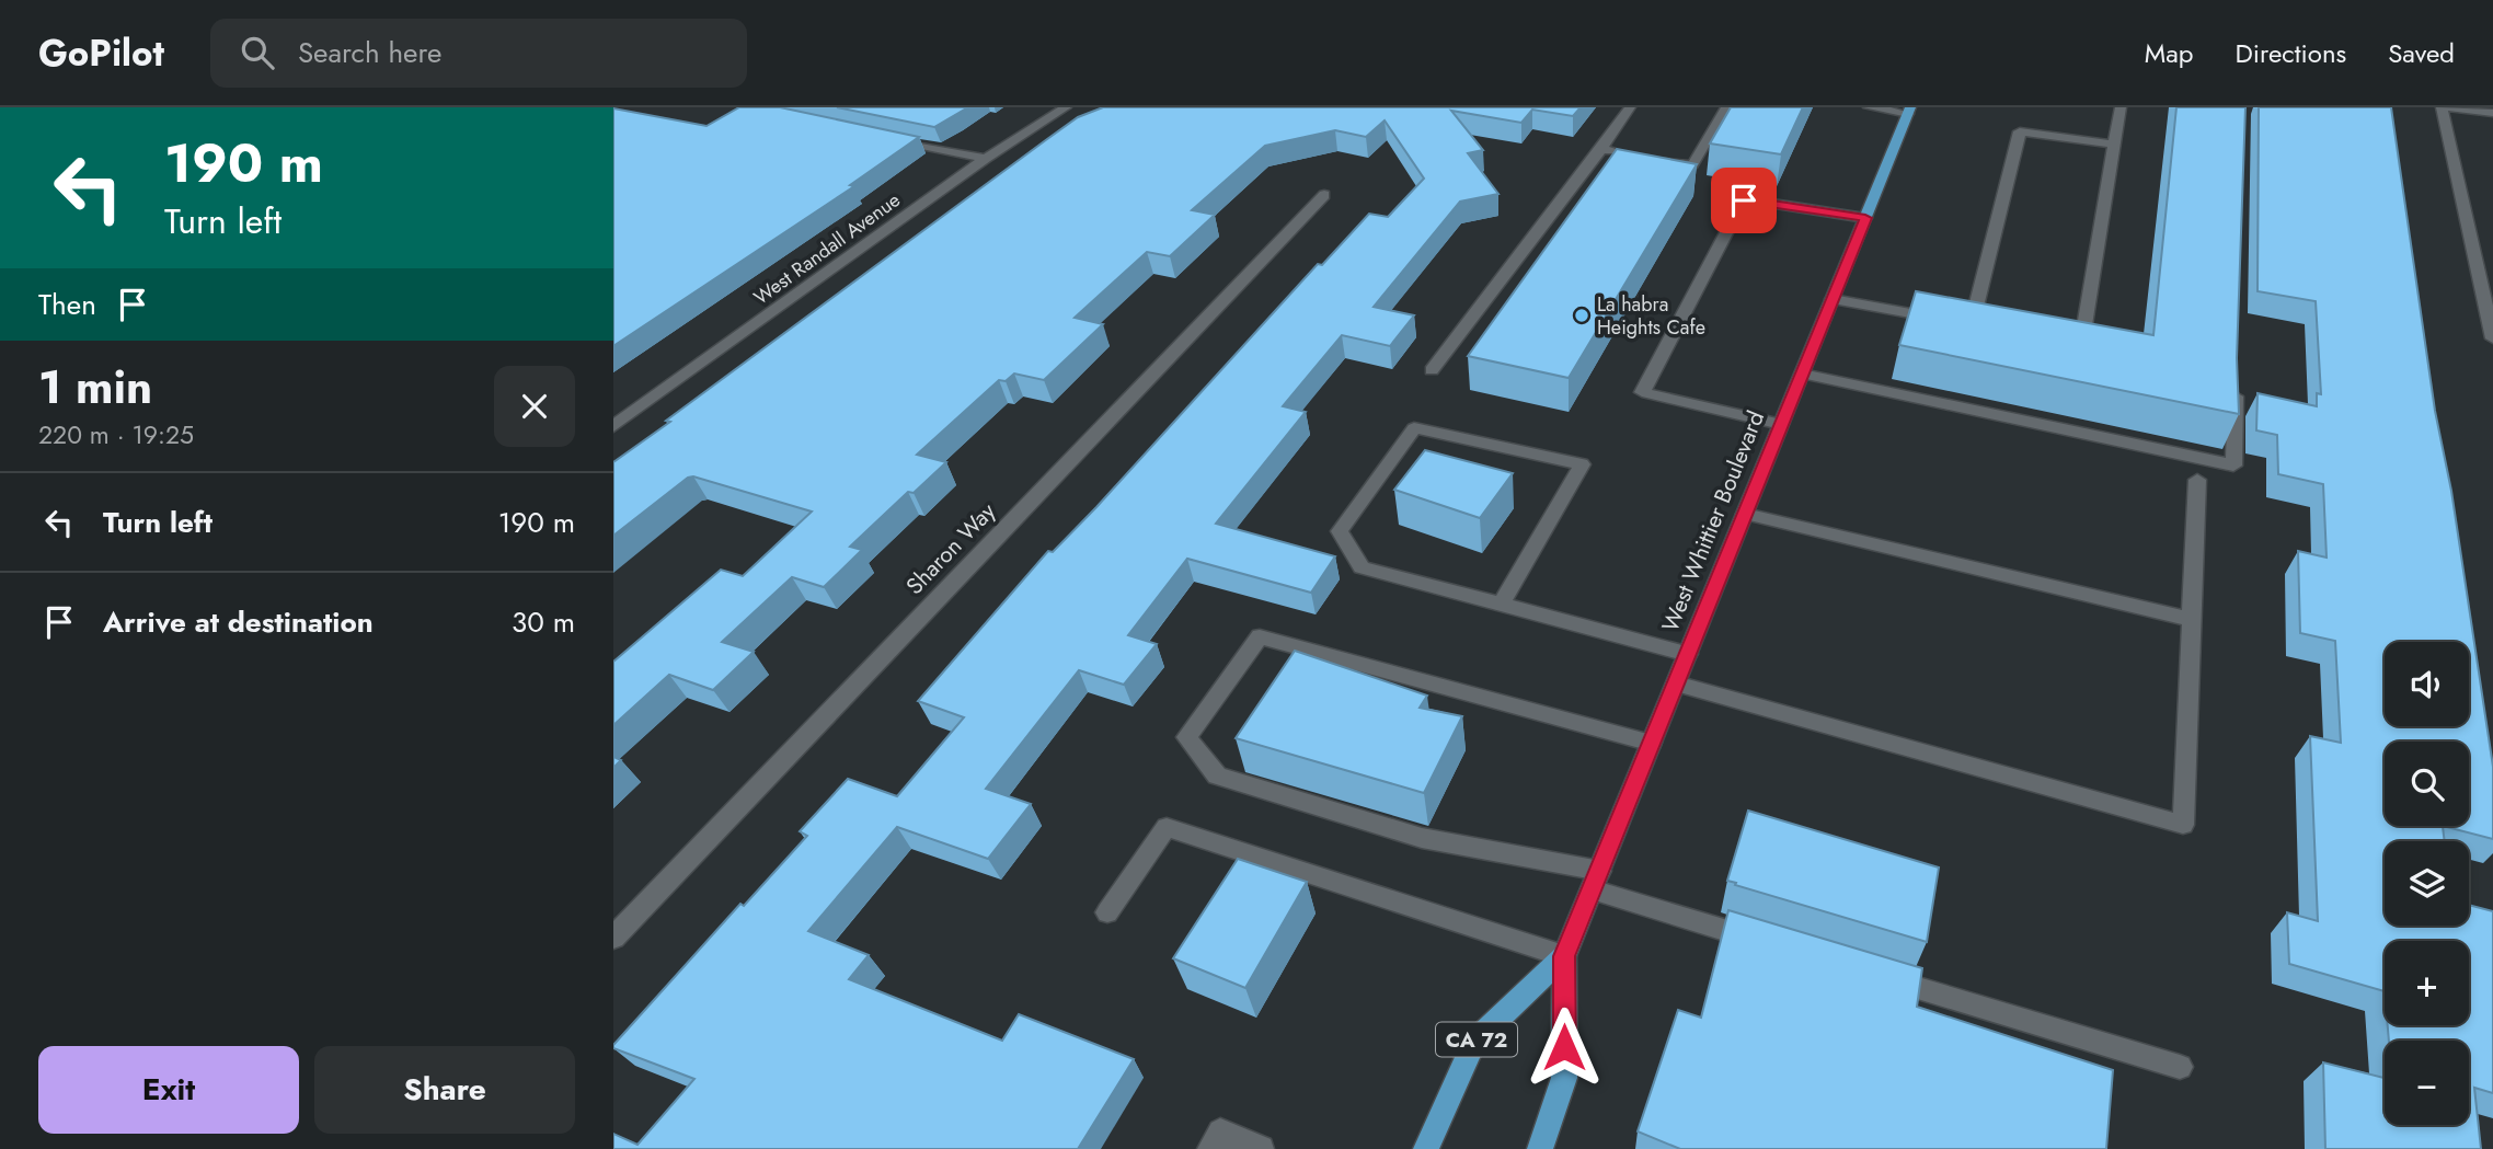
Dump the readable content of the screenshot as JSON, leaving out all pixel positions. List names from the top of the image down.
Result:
{
  "streets": {
    "main road": ["West Whittier Boulevard", "CA 72"],
    "street": ["West Randall Avenue", "Sharon Way"]
  },
  "places": ["La habra Heights Cafe"],
  "page": {
    "header": "GoPilot",
    "search": "Search here",
    "nav": ["Map", "Directions", "Saved"],
    "turn": ["190 m", "Turn left"],
    "then": "Then",
    "heading": ["1 min", "220 m · 19:25"],
    "list": [
      {
        "name": "Turn left",
        "value": "190 m"
      },
      {
        "name": "Arrive at destination",
        "value": "30 m"
      }
    ],
    "map_buttons": ["+", "−"],
    "buttons": ["Exit", "Share"]
  }
}
